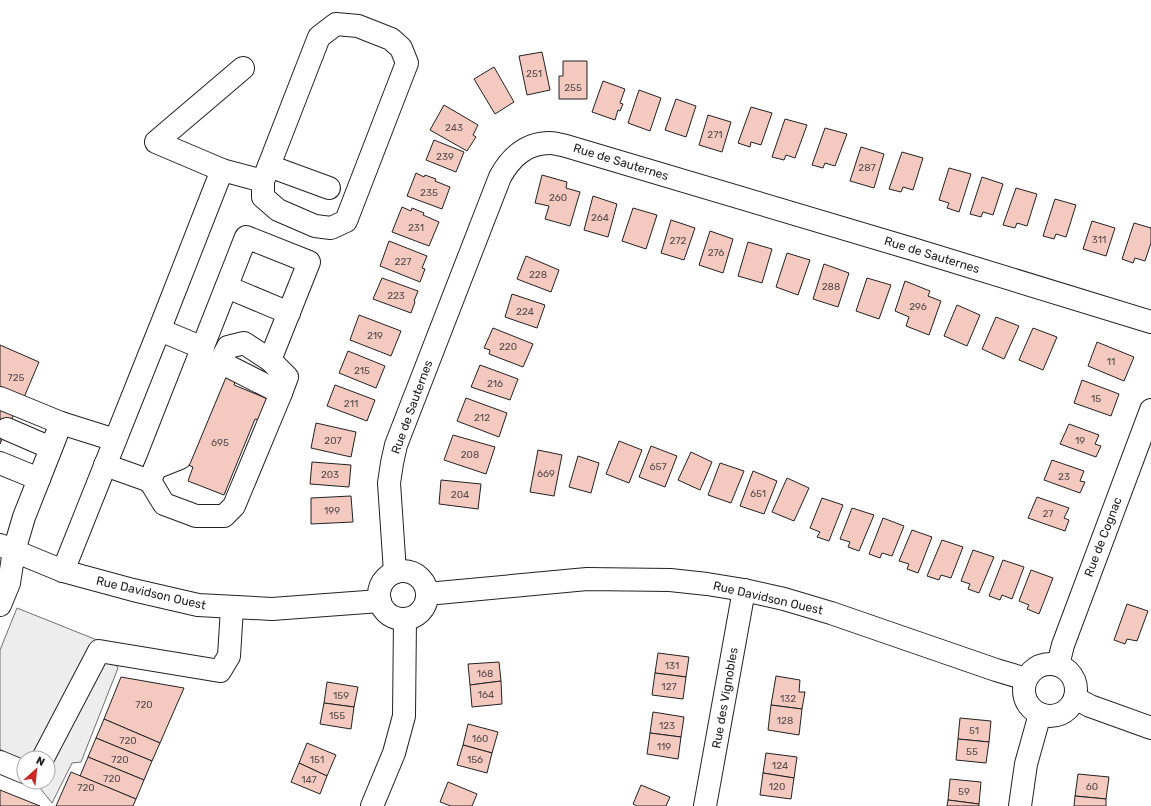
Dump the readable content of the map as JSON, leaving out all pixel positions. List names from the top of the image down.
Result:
{
  "streets": {
    "street": [
      "Rue de Sauternes",
      "Rue de Cognac",
      "Rue Davidson Ouest",
      "Rue des Vignobles"
    ]
  },
  "crossings": [
    ["Rue de Sauternes", "Rue Davidson Ouest"],
    ["Rue de Cognac", "Rue Davidson Ouest"],
    ["Rue Davidson Ouest", "Rue des Vignobles"]
  ],
  "house_numbers": [
    "251",
    "255",
    "243",
    "271",
    "239",
    "287",
    "235",
    "260",
    "264",
    "231",
    "311",
    "272",
    "276",
    "227",
    "228",
    "288",
    "223",
    "296",
    "224",
    "219",
    "220",
    "11",
    "215",
    "725",
    "216",
    "15",
    "211",
    "212",
    "207",
    "19",
    "695",
    "208",
    "657",
    "669",
    "203",
    "23",
    "651",
    "204",
    "199",
    "27",
    "131",
    "168",
    "127",
    "164",
    "159",
    "132",
    "720",
    "155",
    "128",
    "123",
    "51",
    "160",
    "720",
    "119",
    "55",
    "720",
    "151",
    "156",
    "124",
    "720",
    "147",
    "120",
    "60",
    "720",
    "59"
  ],
  "north": "top right"
}
